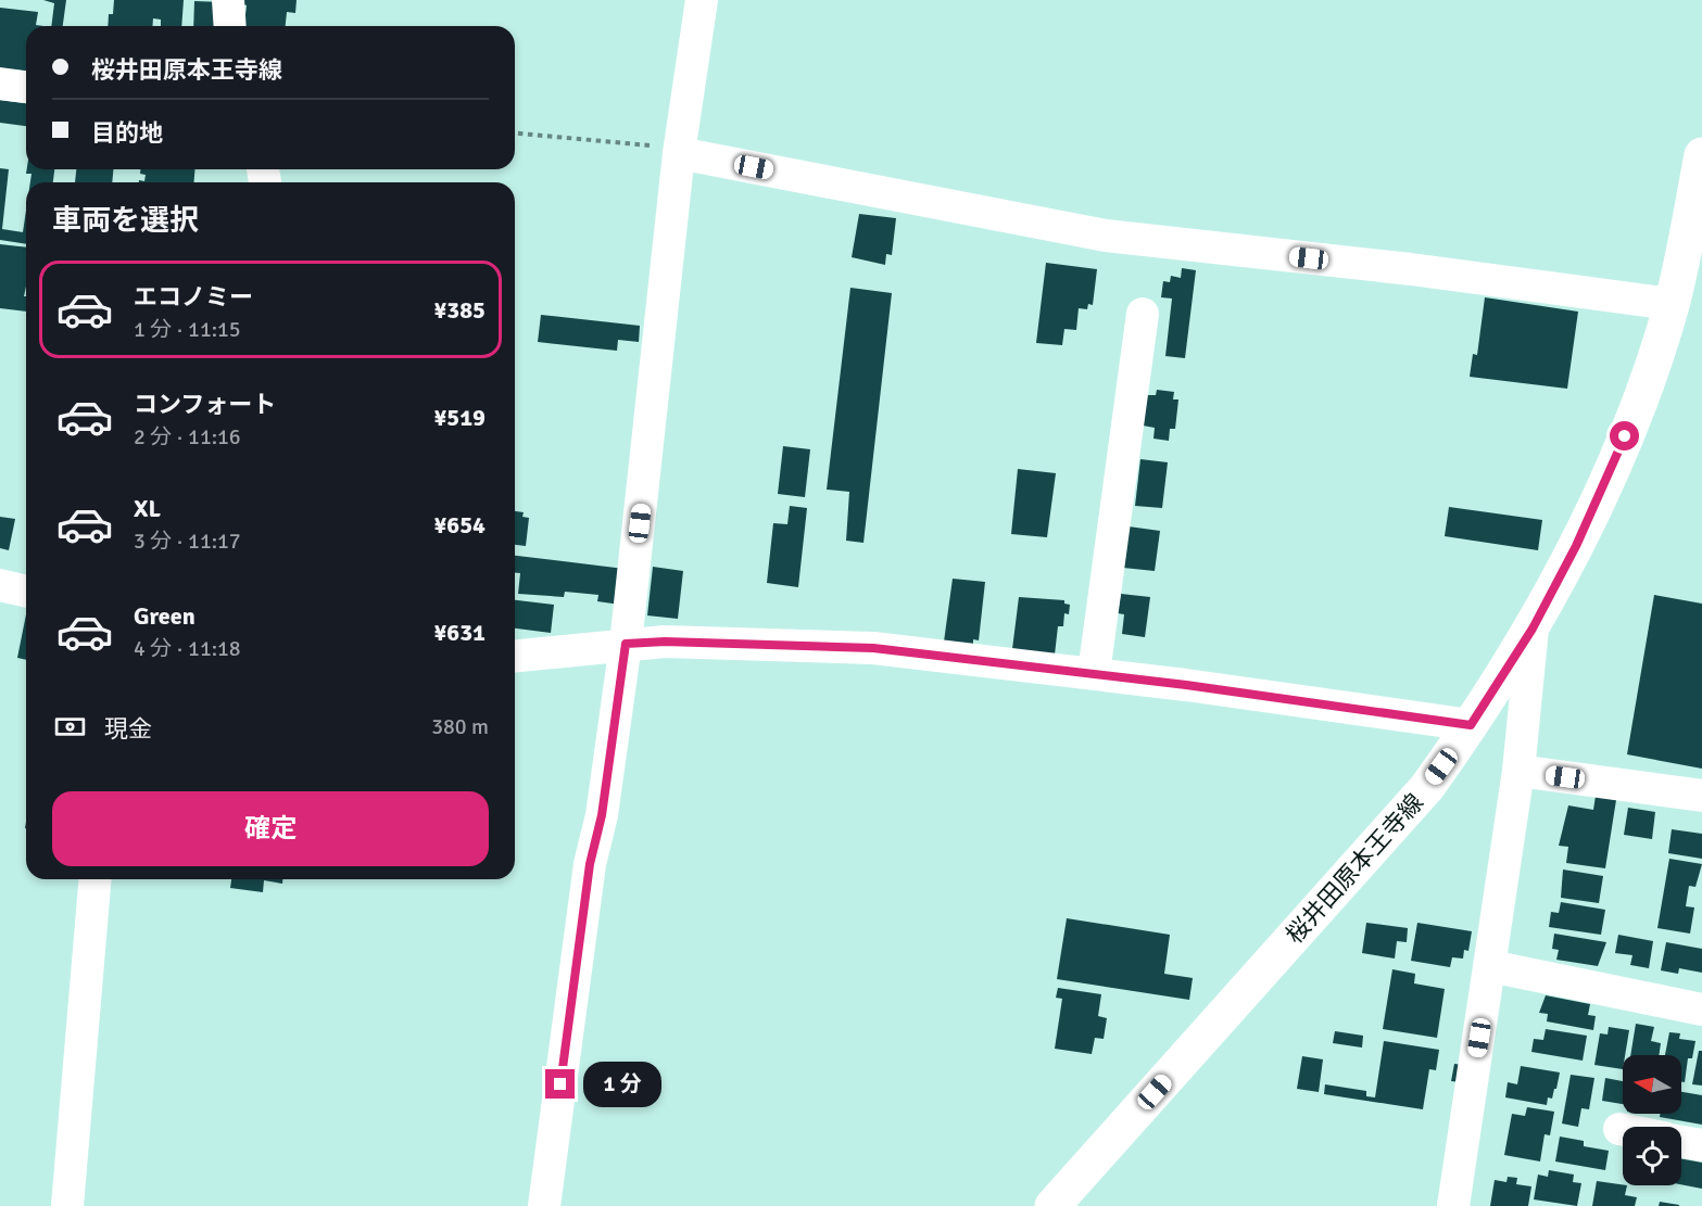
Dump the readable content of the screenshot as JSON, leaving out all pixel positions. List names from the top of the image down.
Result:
{
  "streets": {
    "main road": ["桜井田原本王寺線"]
  },
  "north": "left",
  "page": {
    "banner": ["桜井田原本王寺線", "目的地"],
    "heading": "車両を選択",
    "list": [
      {
        "name": "エコノミー",
        "note": "1 分 · 11:15",
        "value": "¥385"
      },
      {
        "name": "コンフォート",
        "note": "2 分 · 11:16",
        "value": "¥519"
      },
      {
        "name": "XL",
        "note": "3 分 · 11:17",
        "value": "¥654"
      },
      {
        "name": "Green",
        "note": "4 分 · 11:18",
        "value": "¥631"
      }
    ],
    "pay": ["現金", "380 m"],
    "buttons": "確定",
    "bubble": "1 分"
  }
}
